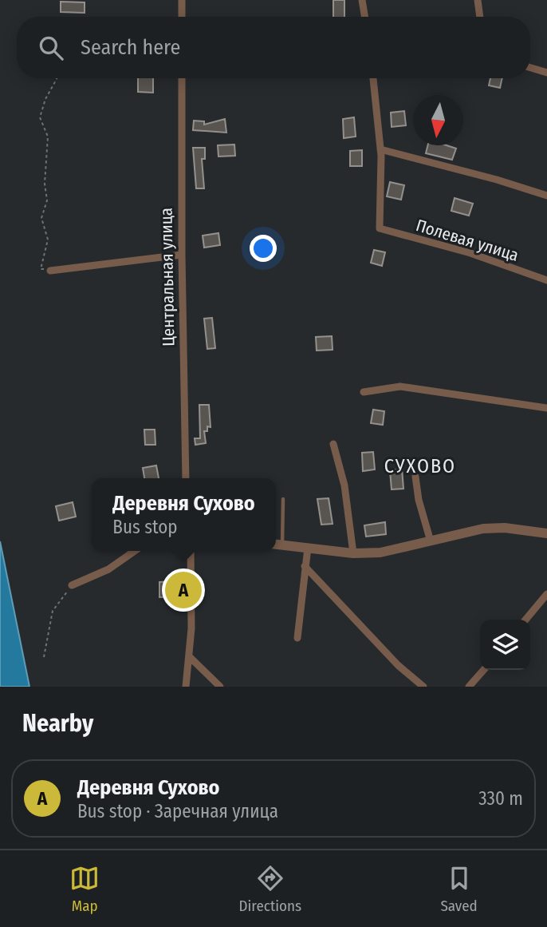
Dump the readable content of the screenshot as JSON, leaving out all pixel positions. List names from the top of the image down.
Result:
{
  "streets": {
    "street": ["Полевая улица", "Центральная улица"]
  },
  "districts": ["СУХОВО"],
  "north": "bottom",
  "page": {
    "search": "Search here",
    "popup": ["Деревня Сухово", "Bus stop"],
    "pins": "A",
    "heading": "Nearby",
    "list": [
      {
        "mark": "A",
        "name": "Деревня Сухово",
        "note": "Bus stop · Заречная улица",
        "value": "330 m"
      }
    ],
    "nav": ["Map", "Directions", "Saved"]
  }
}
